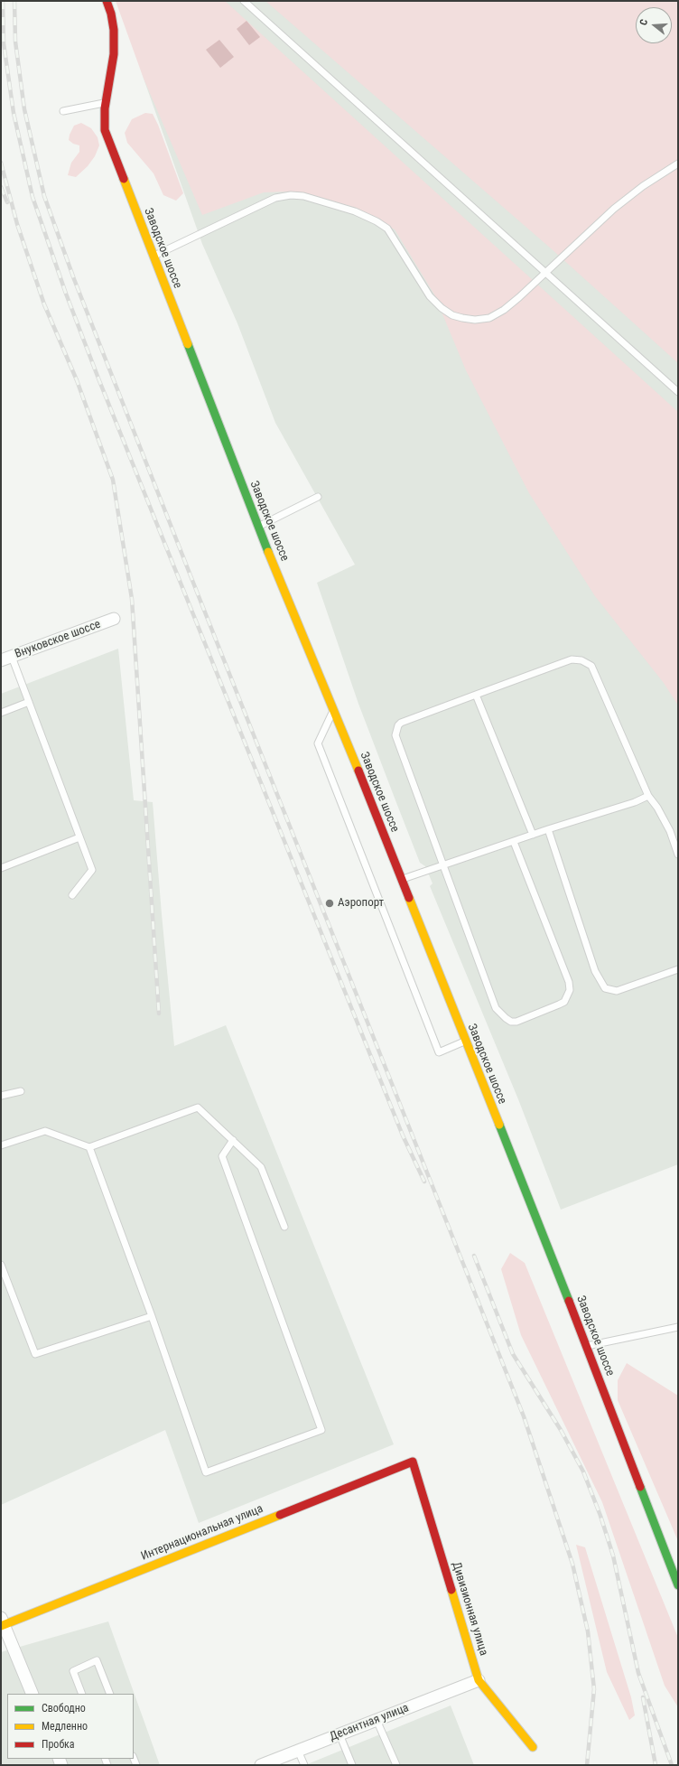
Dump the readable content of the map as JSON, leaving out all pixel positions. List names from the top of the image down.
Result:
{
  "streets": {
    "street": [
      "Заводское шоссе",
      "Внуковское шоссе",
      "Интернациональная улица",
      "Дивизионная улица",
      "Десантная улица"
    ]
  },
  "crossings": [
    ["Интернациональная улица", "Дивизионная улица"],
    ["Дивизионная улица", "Десантная улица"]
  ],
  "places": ["Аэропорт"],
  "legend": ["Свободно", "Медленно", "Пробка"],
  "north": "left"
}
